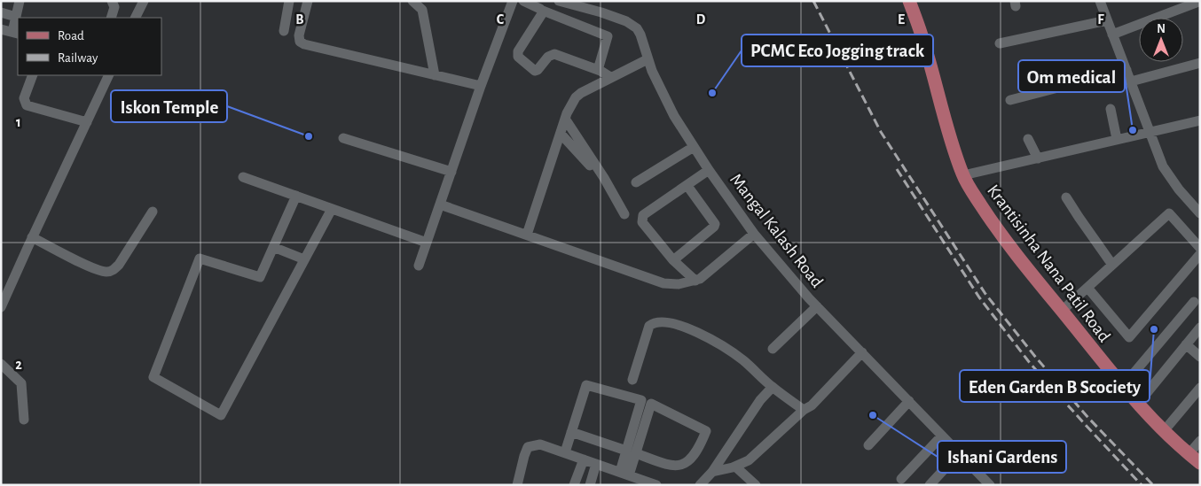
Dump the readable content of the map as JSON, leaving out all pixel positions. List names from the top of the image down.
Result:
{
  "streets": {
    "main road": ["Krantisinha Nana Patil Road"],
    "street": ["Mangal Kalash Road"]
  },
  "places": [
    "PCMC Eco Jogging track",
    "Om medical",
    "Iskon Temple",
    "Eden Garden B Scociety",
    "Ishani Gardens"
  ],
  "legend": ["Road", "Railway"],
  "north": "top",
  "grid": {
    "columns": [
      "B",
      "C",
      "D",
      "E",
      "F"
    ],
    "rows": ["1", "2"]
  }
}
